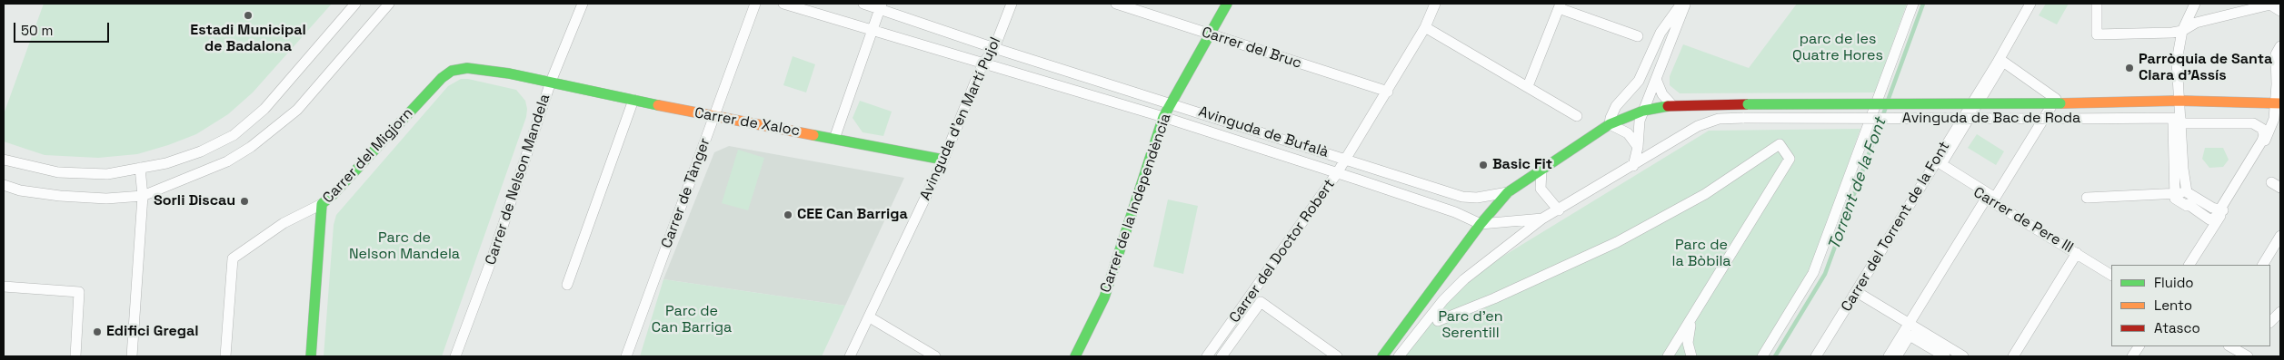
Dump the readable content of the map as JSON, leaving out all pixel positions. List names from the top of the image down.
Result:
{
  "streets": {
    "street": [
      "Carrer del Bruc",
      "Avinguda d'en Martí Pujol",
      "Avinguda de Bac de Roda",
      "Carrer de Xaloc",
      "Avinguda de Bufalà",
      "Carrer del Migjorn",
      "Carrer de Nelson Mandela",
      "Carrer de Tànger",
      "Carrer de la Independència",
      "Carrer de Pere III",
      "Carrer del Torrent de la Font",
      "Carrer del Doctor Robert"
    ]
  },
  "crossings": [
    ["Carrer del Bruc", "Carrer de la Independència"],
    ["Carrer del Bruc", "Carrer del Doctor Robert"],
    ["Avinguda d'en Martí Pujol", "Carrer de Xaloc"],
    ["Avinguda d'en Martí Pujol", "Avinguda de Bufalà"],
    ["Avinguda de Bac de Roda", "Avinguda de Bufalà"],
    ["Carrer de Xaloc", "Carrer del Migjorn"],
    ["Carrer de Xaloc", "Carrer de Nelson Mandela"],
    ["Carrer de Xaloc", "Carrer de Tànger"],
    ["Avinguda de Bufalà", "Carrer de la Independència"],
    ["Avinguda de Bufalà", "Carrer del Doctor Robert"],
    ["Carrer del Migjorn", "Carrer de Nelson Mandela"],
    ["Carrer de Pere III", "Carrer del Torrent de la Font"]
  ],
  "water": ["Torrent de la Font"],
  "parks": [
    "parc de les Quatre Hores",
    "Parc de Nelson Mandela",
    "Parc de la Bòbila",
    "Parc de Can Barriga",
    "Parc d'en Serentill"
  ],
  "places": [
    "Estadi Municipal de Badalona",
    "Parròquia de Santa Clara d'Assís",
    "Basic Fit",
    "Sorli Discau",
    "CEE Can Barriga",
    "Edifici Gregal"
  ],
  "legend": ["Fluido", "Lento", "Atasco"],
  "scale_bar": "50 m"
}
